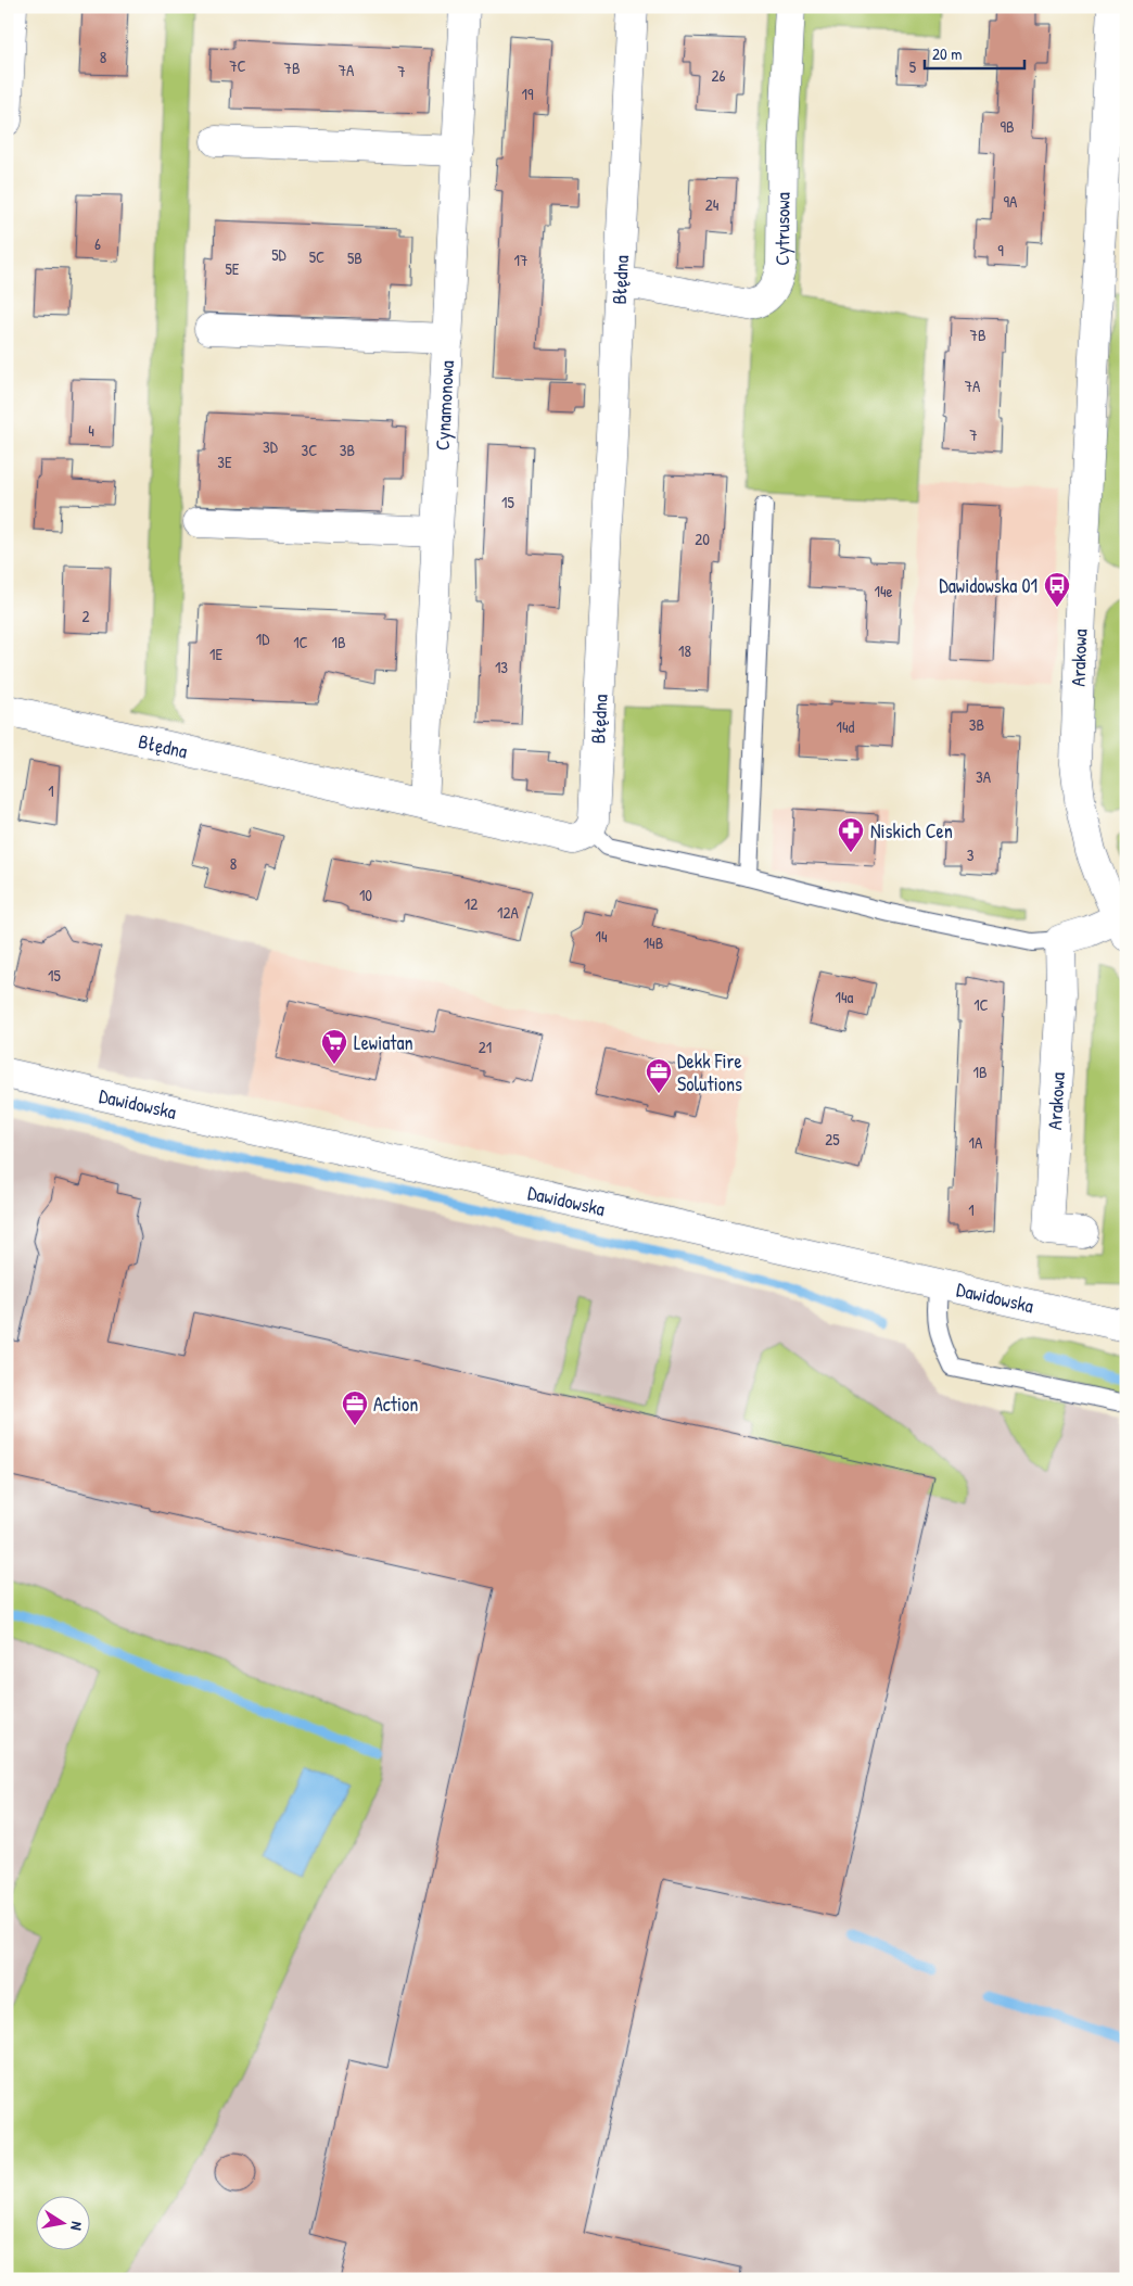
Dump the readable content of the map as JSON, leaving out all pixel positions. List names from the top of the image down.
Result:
{
  "streets": {
    "street": [
      "Cytrusowa",
      "Błędna",
      "Cynamonowa",
      "Arakowa",
      "Dawidowska"
    ]
  },
  "crossings": [
    ["Cytrusowa", "Błędna"],
    ["Błędna", "Cynamonowa"]
  ],
  "places": {
    "bus stop": ["Dawidowska 01"],
    "pharmacy": ["Niskich Cen"],
    "supermarket": ["Lewiatan"],
    "office": ["Dekk Fire Solutions", "Action"]
  },
  "house_numbers": [
    "8",
    "7C",
    "5",
    "7B",
    "7A",
    "7",
    "26",
    "19",
    "9B",
    "9A",
    "24",
    "6",
    "9",
    "5D",
    "5C",
    "5B",
    "17",
    "5E",
    "7B",
    "7A",
    "4",
    "7",
    "3D",
    "3C",
    "3B",
    "3E",
    "15",
    "20",
    "14e",
    "2",
    "1D",
    "1C",
    "1B",
    "18",
    "1E",
    "13",
    "3B",
    "14d",
    "3A",
    "1",
    "3",
    "8",
    "10",
    "12",
    "12A",
    "14",
    "14B",
    "15",
    "14a",
    "1C",
    "21",
    "1B",
    "25",
    "1A",
    "1"
  ],
  "scale_bar": "20 m",
  "north": "right"
}
